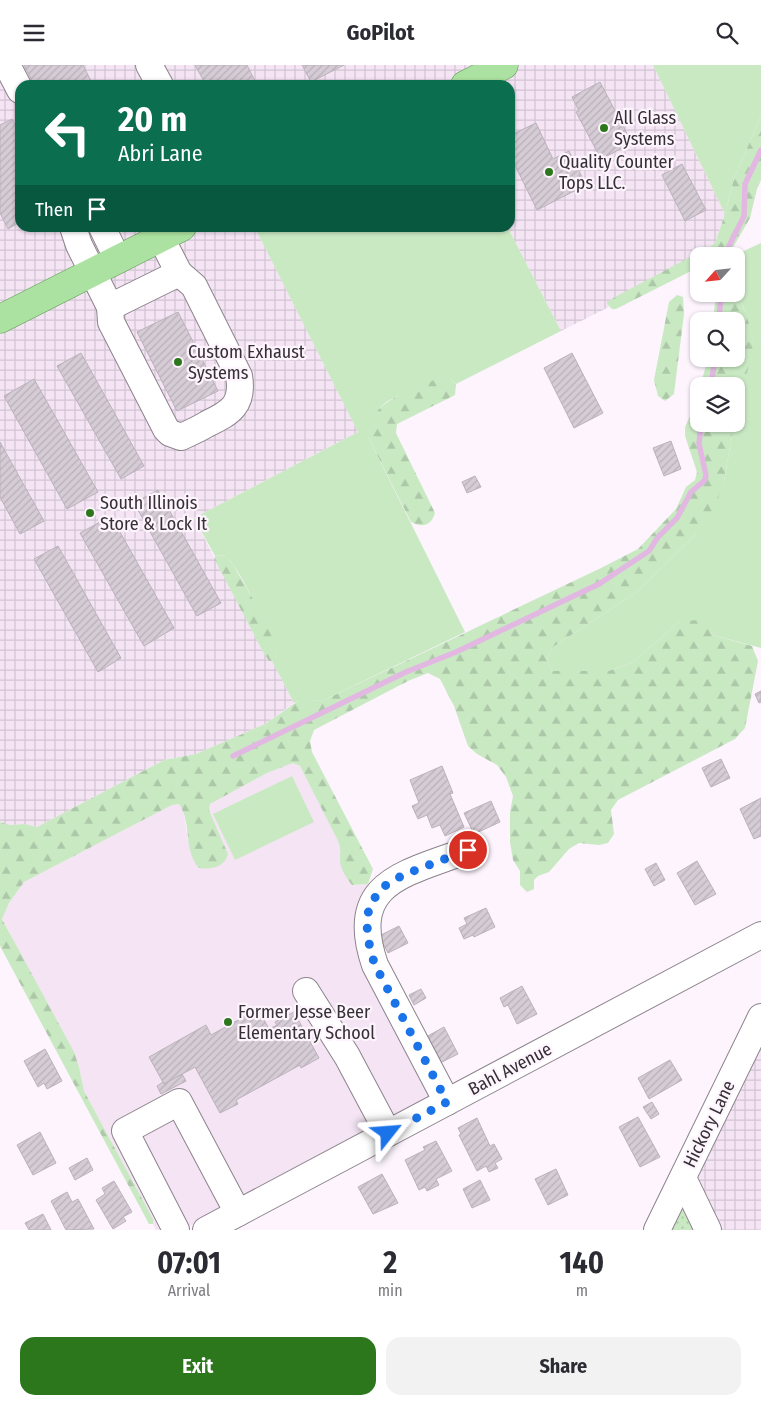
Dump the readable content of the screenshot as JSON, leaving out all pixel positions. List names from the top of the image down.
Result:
{
  "streets": {
    "street": ["Bahl Avenue", "Hickory Lane"]
  },
  "places": [
    "All Glass Systems",
    "Quality Counter Tops LLC.",
    "Custom Exhaust Systems",
    "South Illinois Store & Lock It",
    "Former Jesse Beer Elementary School"
  ],
  "north": "bottom left",
  "page": {
    "header": "GoPilot",
    "turn": ["20 m", "Abri Lane"],
    "then": "Then",
    "eta": [
      "07:01",
      "Arrival",
      "2",
      "min",
      "140",
      "m"
    ],
    "buttons": ["Exit", "Share"]
  }
}
